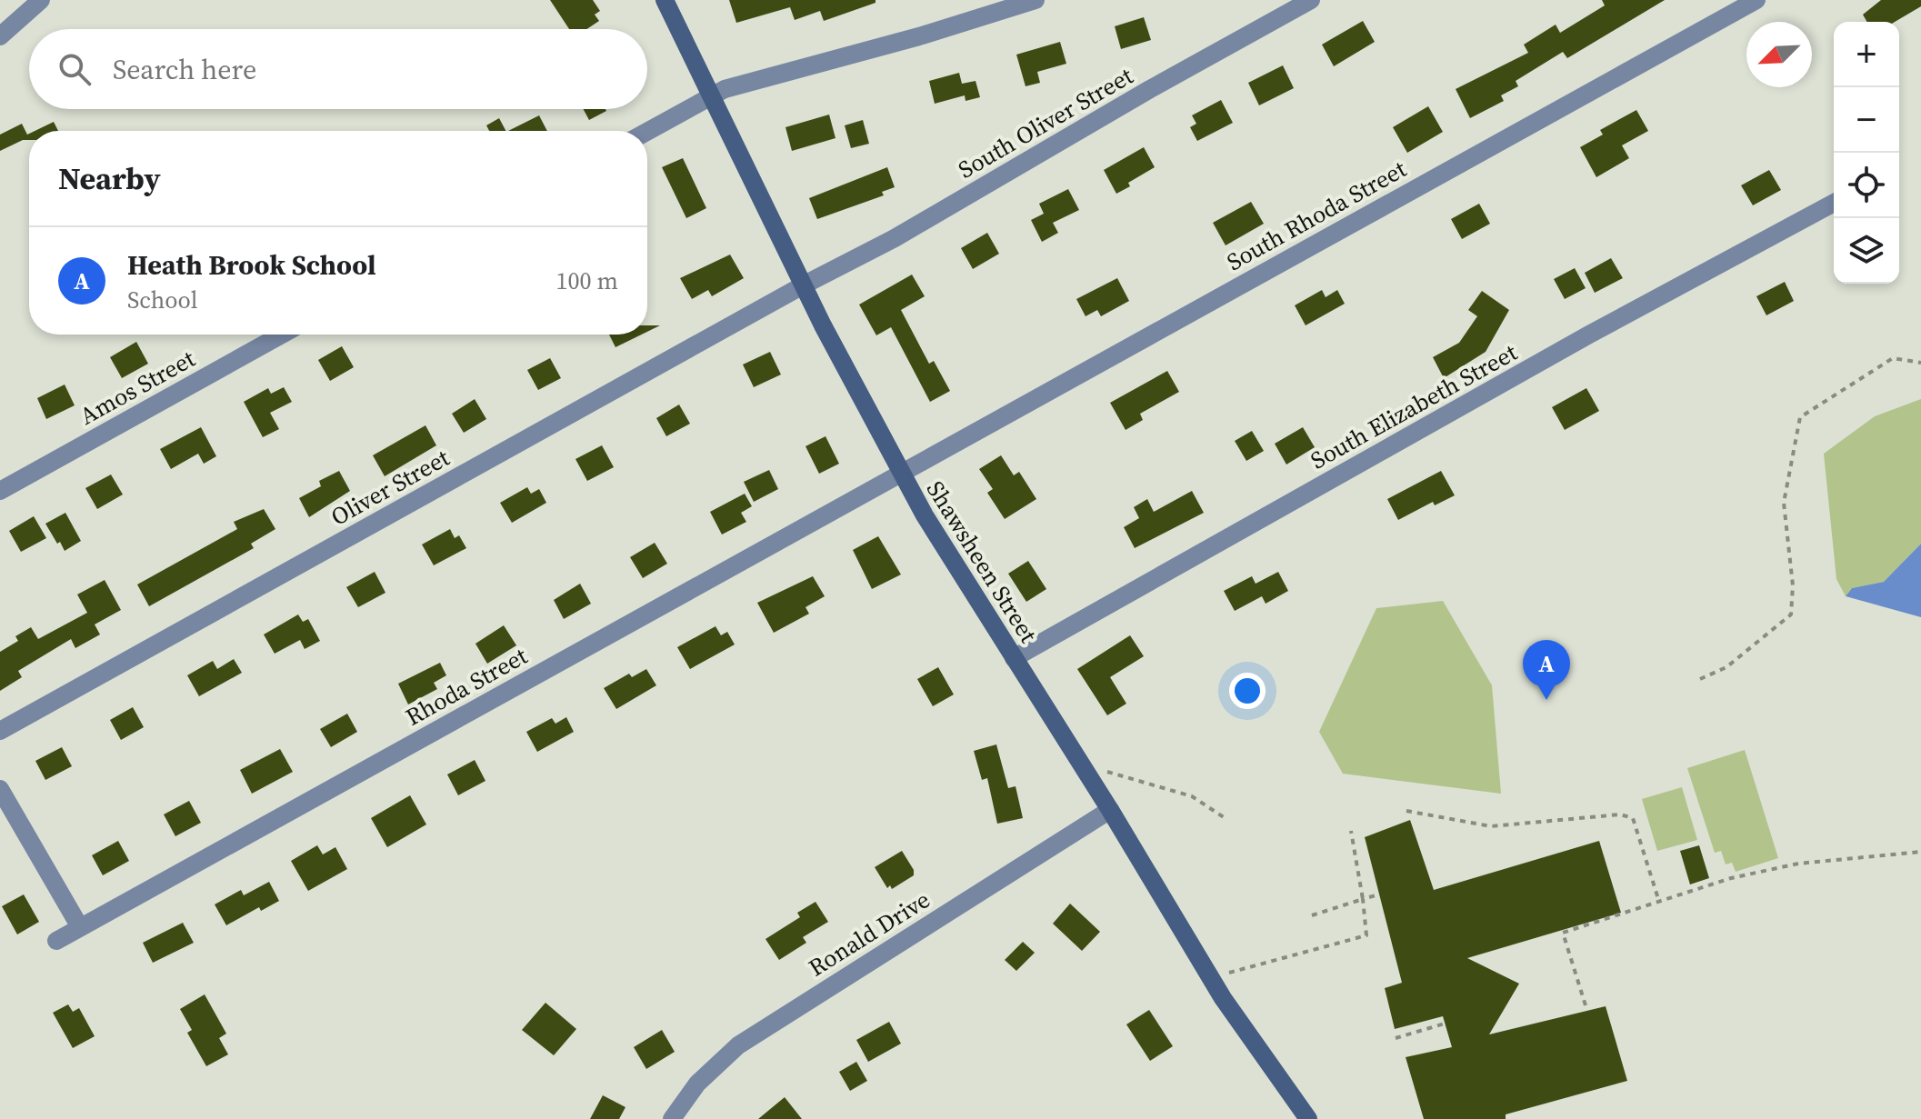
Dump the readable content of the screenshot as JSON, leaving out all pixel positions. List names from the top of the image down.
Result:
{
  "streets": {
    "main road": ["Shawsheen Street"],
    "street": [
      "South Oliver Street",
      "South Rhoda Street",
      "Amos Street",
      "South Elizabeth Street",
      "Oliver Street",
      "Rhoda Street",
      "Ronald Drive"
    ]
  },
  "crossings": [
    ["South Oliver Street", "Oliver Street"],
    ["South Oliver Street", "Shawsheen Street"],
    ["South Rhoda Street", "Shawsheen Street"],
    ["South Rhoda Street", "Rhoda Street"],
    ["South Elizabeth Street", "Shawsheen Street"],
    ["Oliver Street", "Shawsheen Street"],
    ["Shawsheen Street", "Rhoda Street"],
    ["Shawsheen Street", "Ronald Drive"]
  ],
  "north": "bottom left",
  "page": {
    "map_buttons": ["+", "−"],
    "search": "Search here",
    "heading": "Nearby",
    "list": [
      {
        "mark": "A",
        "name": "Heath Brook School",
        "note": "School",
        "value": "100 m"
      }
    ],
    "pins": "A"
  }
}
